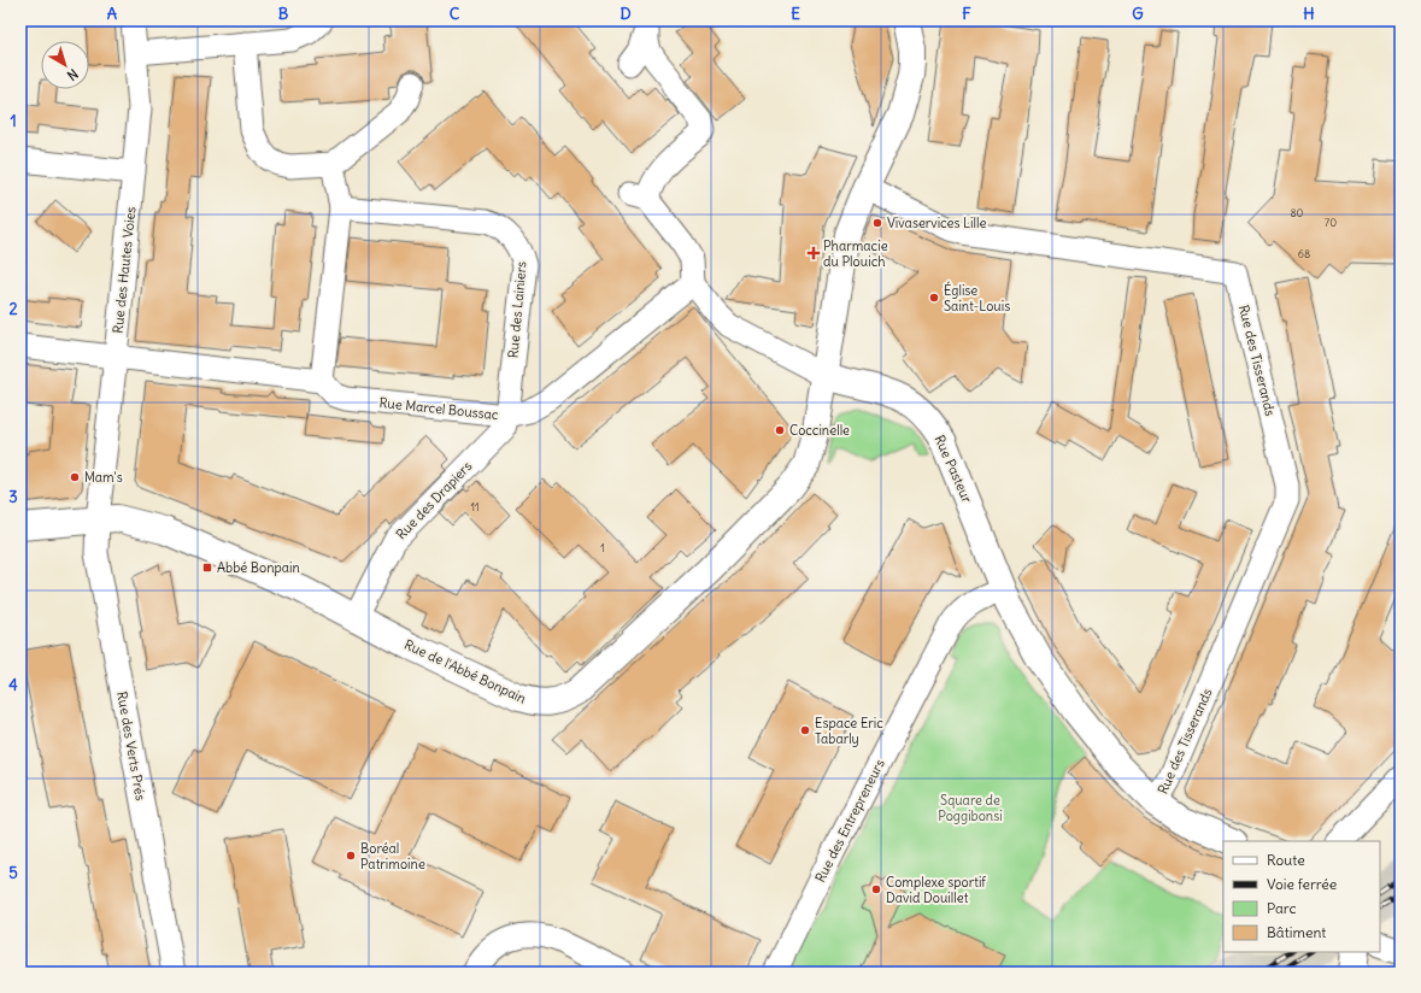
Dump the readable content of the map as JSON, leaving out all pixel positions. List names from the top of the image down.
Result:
{
  "streets": {
    "street": [
      "Rue des Hautes Voies",
      "Rue des Lainiers",
      "Rue des Tisserands",
      "Rue Marcel Boussac",
      "Rue Pasteur",
      "Rue des Drapiers",
      "Rue de l'Abbé Bonpain",
      "Rue des Verts Prés",
      "Rue des Entrepreneurs"
    ]
  },
  "crossings": [
    ["Rue des Hautes Voies", "Rue de l'Abbé Bonpain"],
    ["Rue des Hautes Voies", "Rue des Verts Prés"],
    ["Rue des Lainiers", "Rue Marcel Boussac"],
    ["Rue des Lainiers", "Rue des Drapiers"],
    ["Rue des Tisserands", "Rue Pasteur"],
    ["Rue Marcel Boussac", "Rue des Drapiers"],
    ["Rue Pasteur", "Rue de l'Abbé Bonpain"],
    ["Rue Pasteur", "Rue des Entrepreneurs"],
    ["Rue des Drapiers", "Rue de l'Abbé Bonpain"],
    ["Rue de l'Abbé Bonpain", "Rue des Verts Prés"]
  ],
  "parks": ["Square de Poggibonsi"],
  "places": {
    "other": [
      "Vivaservices Lille",
      "Église Saint-Louis",
      "Coccinelle",
      "Mam's",
      "Espace Eric Tabarly",
      "Boréal Patrimoine",
      "Complexe sportif David Douillet"
    ],
    "health": ["Pharmacie du Plouich"],
    "transit": ["Abbé Bonpain"]
  },
  "house_numbers": [
    "80",
    "70",
    "68",
    "11",
    "1"
  ],
  "legend": [
    "Route",
    "Voie ferrée",
    "Parc",
    "Bâtiment"
  ],
  "north": "bottom right",
  "grid": {
    "columns": [
      "A",
      "B",
      "C",
      "D",
      "E",
      "F",
      "G",
      "H"
    ],
    "rows": [
      "1",
      "2",
      "3",
      "4",
      "5"
    ]
  }
}
